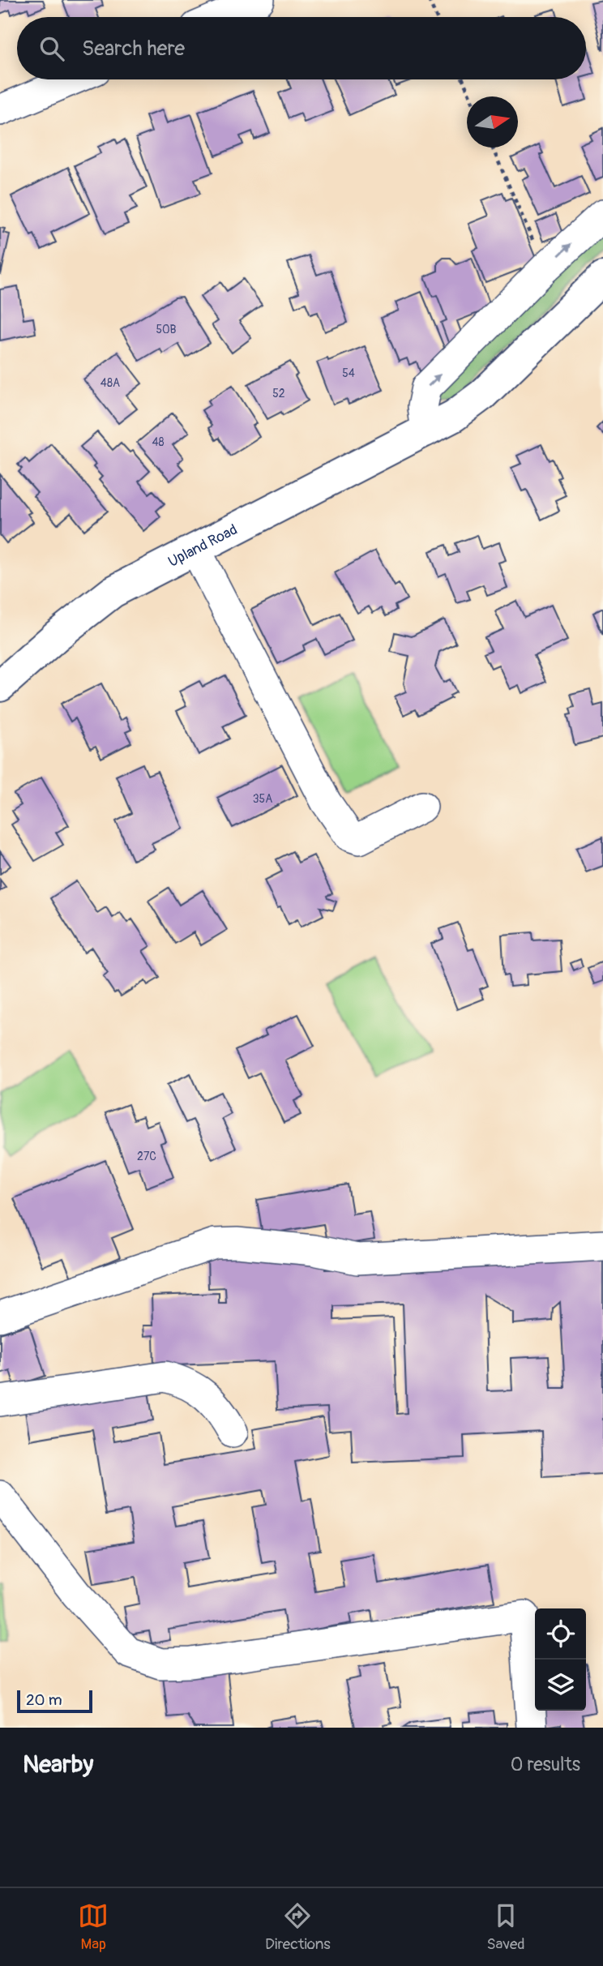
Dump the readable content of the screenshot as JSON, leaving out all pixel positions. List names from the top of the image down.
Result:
{
  "streets": {
    "main road": ["Upland Road"]
  },
  "house_numbers": [
    "50B",
    "54",
    "48A",
    "52",
    "48",
    "35A",
    "27C"
  ],
  "scale_bar": "20 m",
  "north": "right",
  "page": {
    "search": "Search here",
    "scale": "20 m",
    "heading": ["Nearby", "0 results"],
    "nav": ["Map", "Directions", "Saved"]
  }
}
